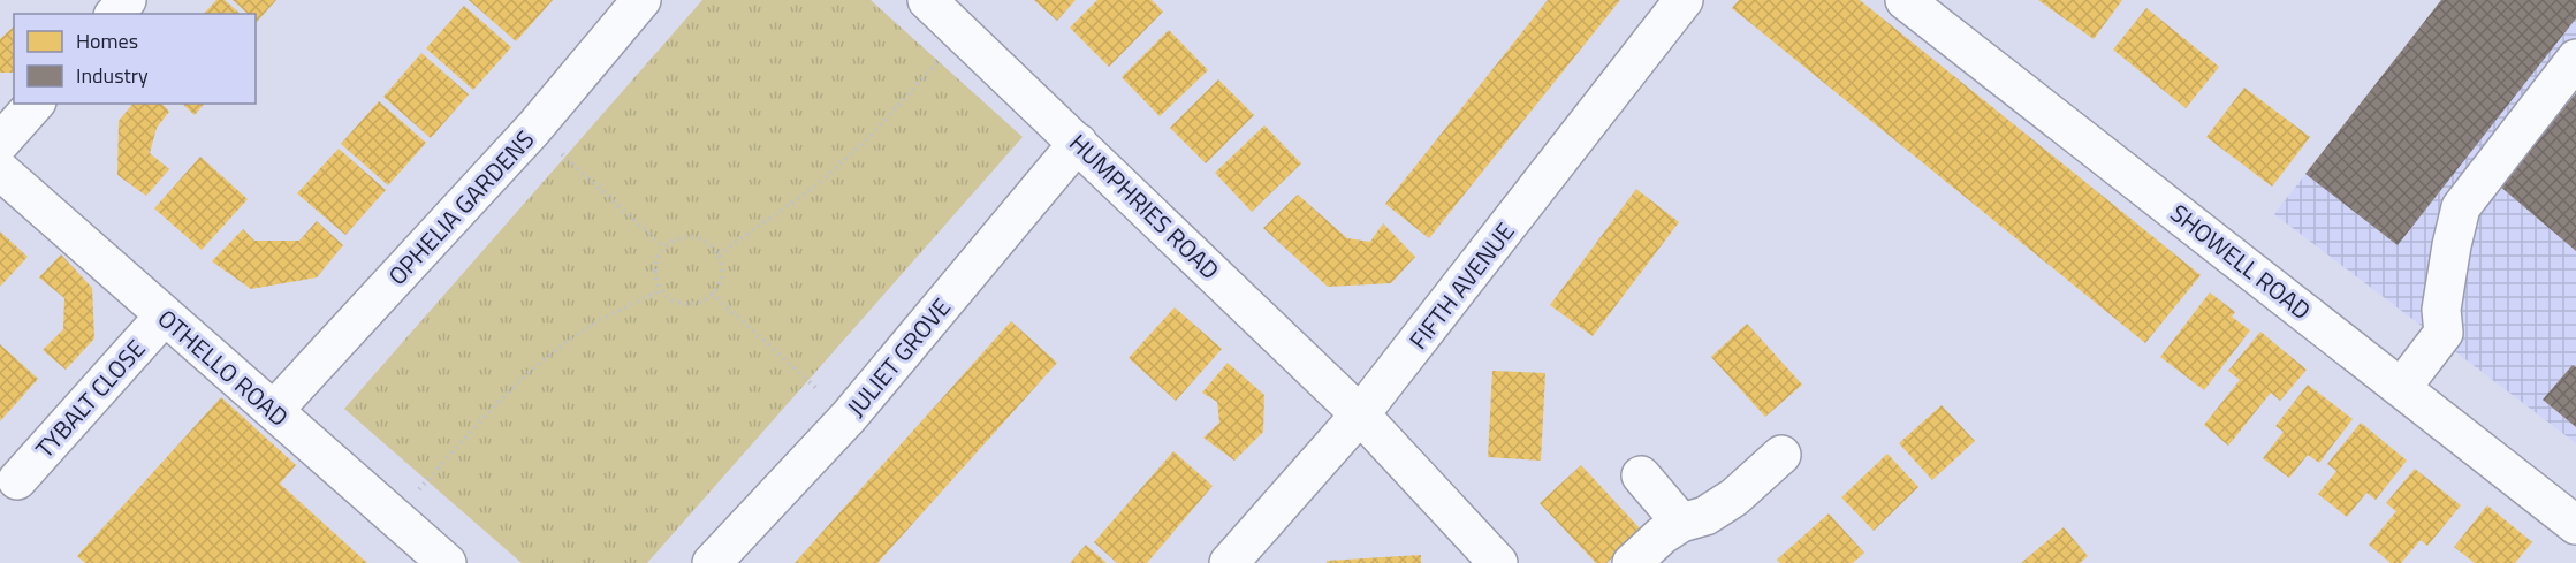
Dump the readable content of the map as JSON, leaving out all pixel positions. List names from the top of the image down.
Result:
{
  "streets": {
    "street": [
      "HUMPHRIES ROAD",
      "OPHELIA GARDENS",
      "SHOWELL ROAD",
      "FIFTH AVENUE",
      "JULIET GROVE",
      "OTHELLO ROAD",
      "TYBALT CLOSE"
    ]
  },
  "crossings": [
    ["HUMPHRIES ROAD", "FIFTH AVENUE"],
    ["HUMPHRIES ROAD", "JULIET GROVE"],
    ["OPHELIA GARDENS", "OTHELLO ROAD"],
    ["OTHELLO ROAD", "TYBALT CLOSE"]
  ],
  "legend": ["Homes", "Industry"]
}
